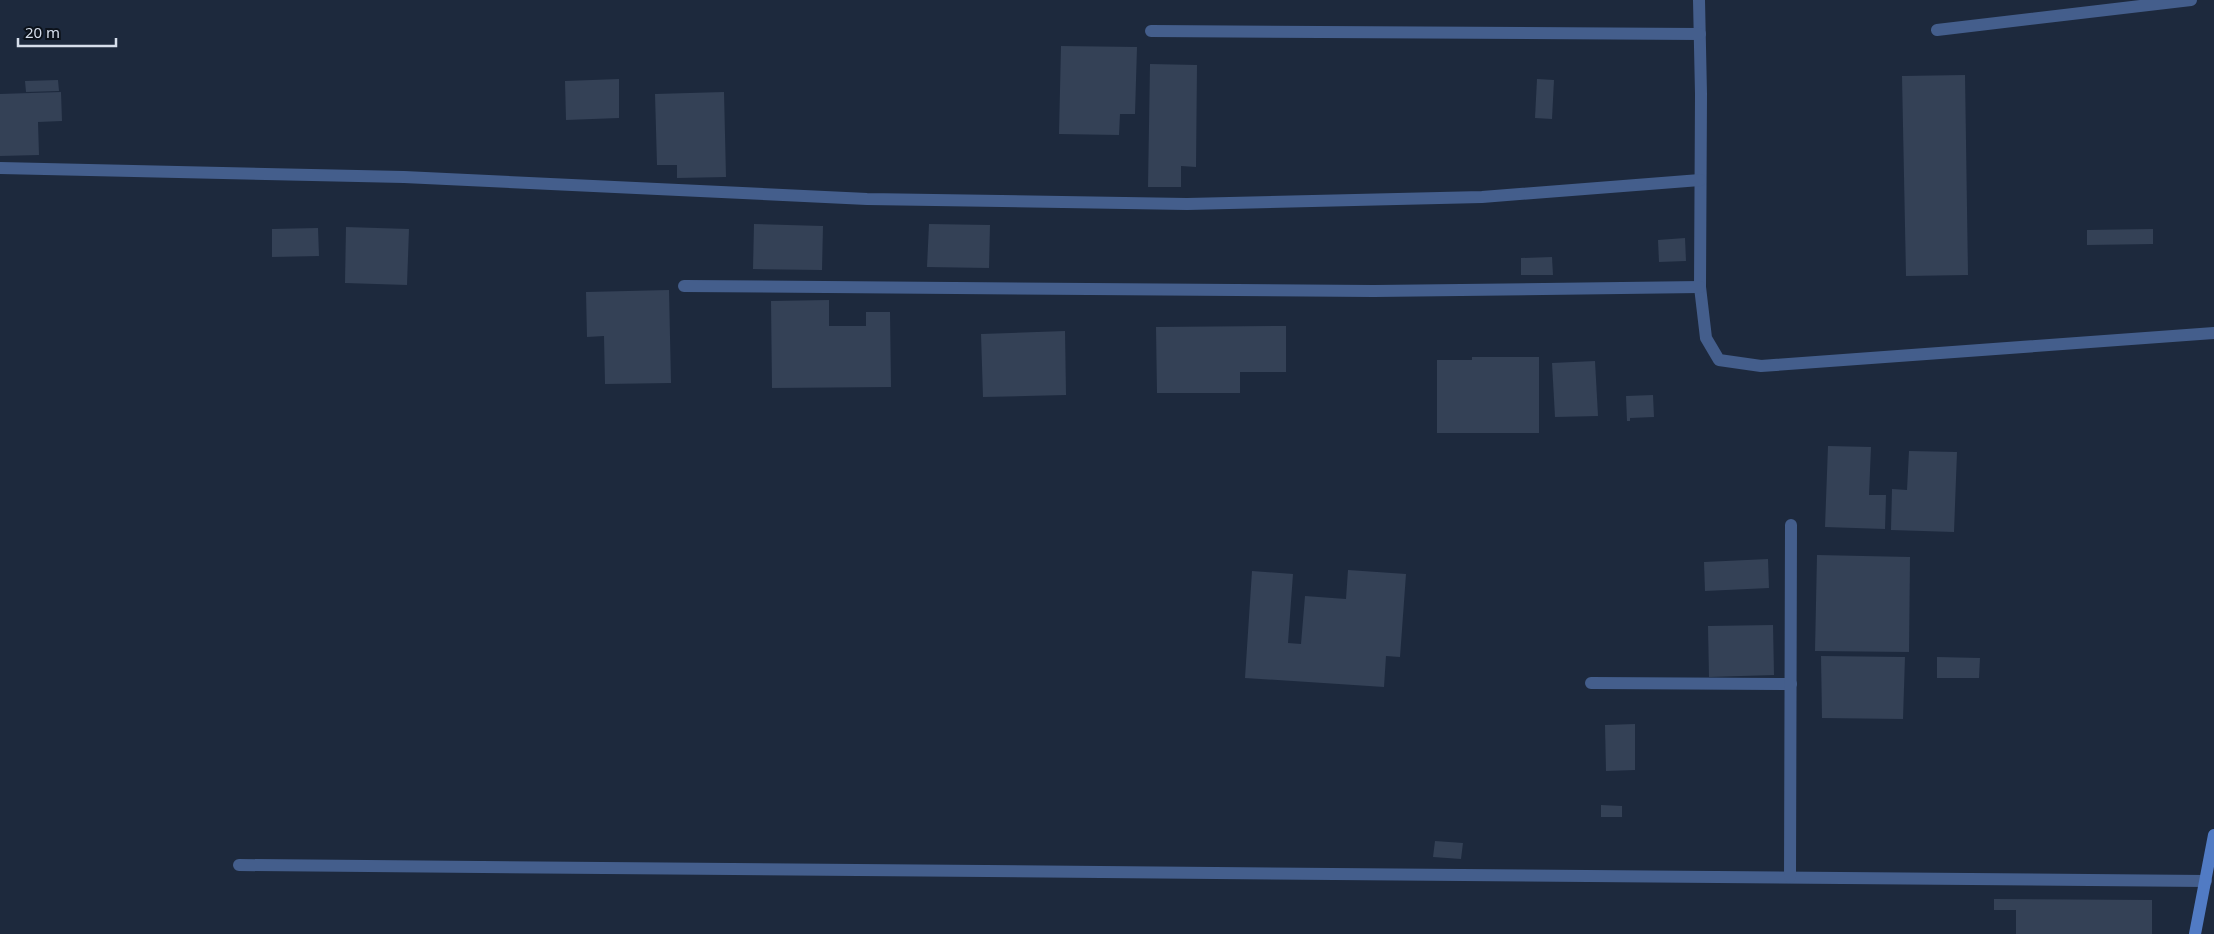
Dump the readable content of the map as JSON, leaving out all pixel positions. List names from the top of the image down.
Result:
{
  "scale_bar": "20 m"
}
